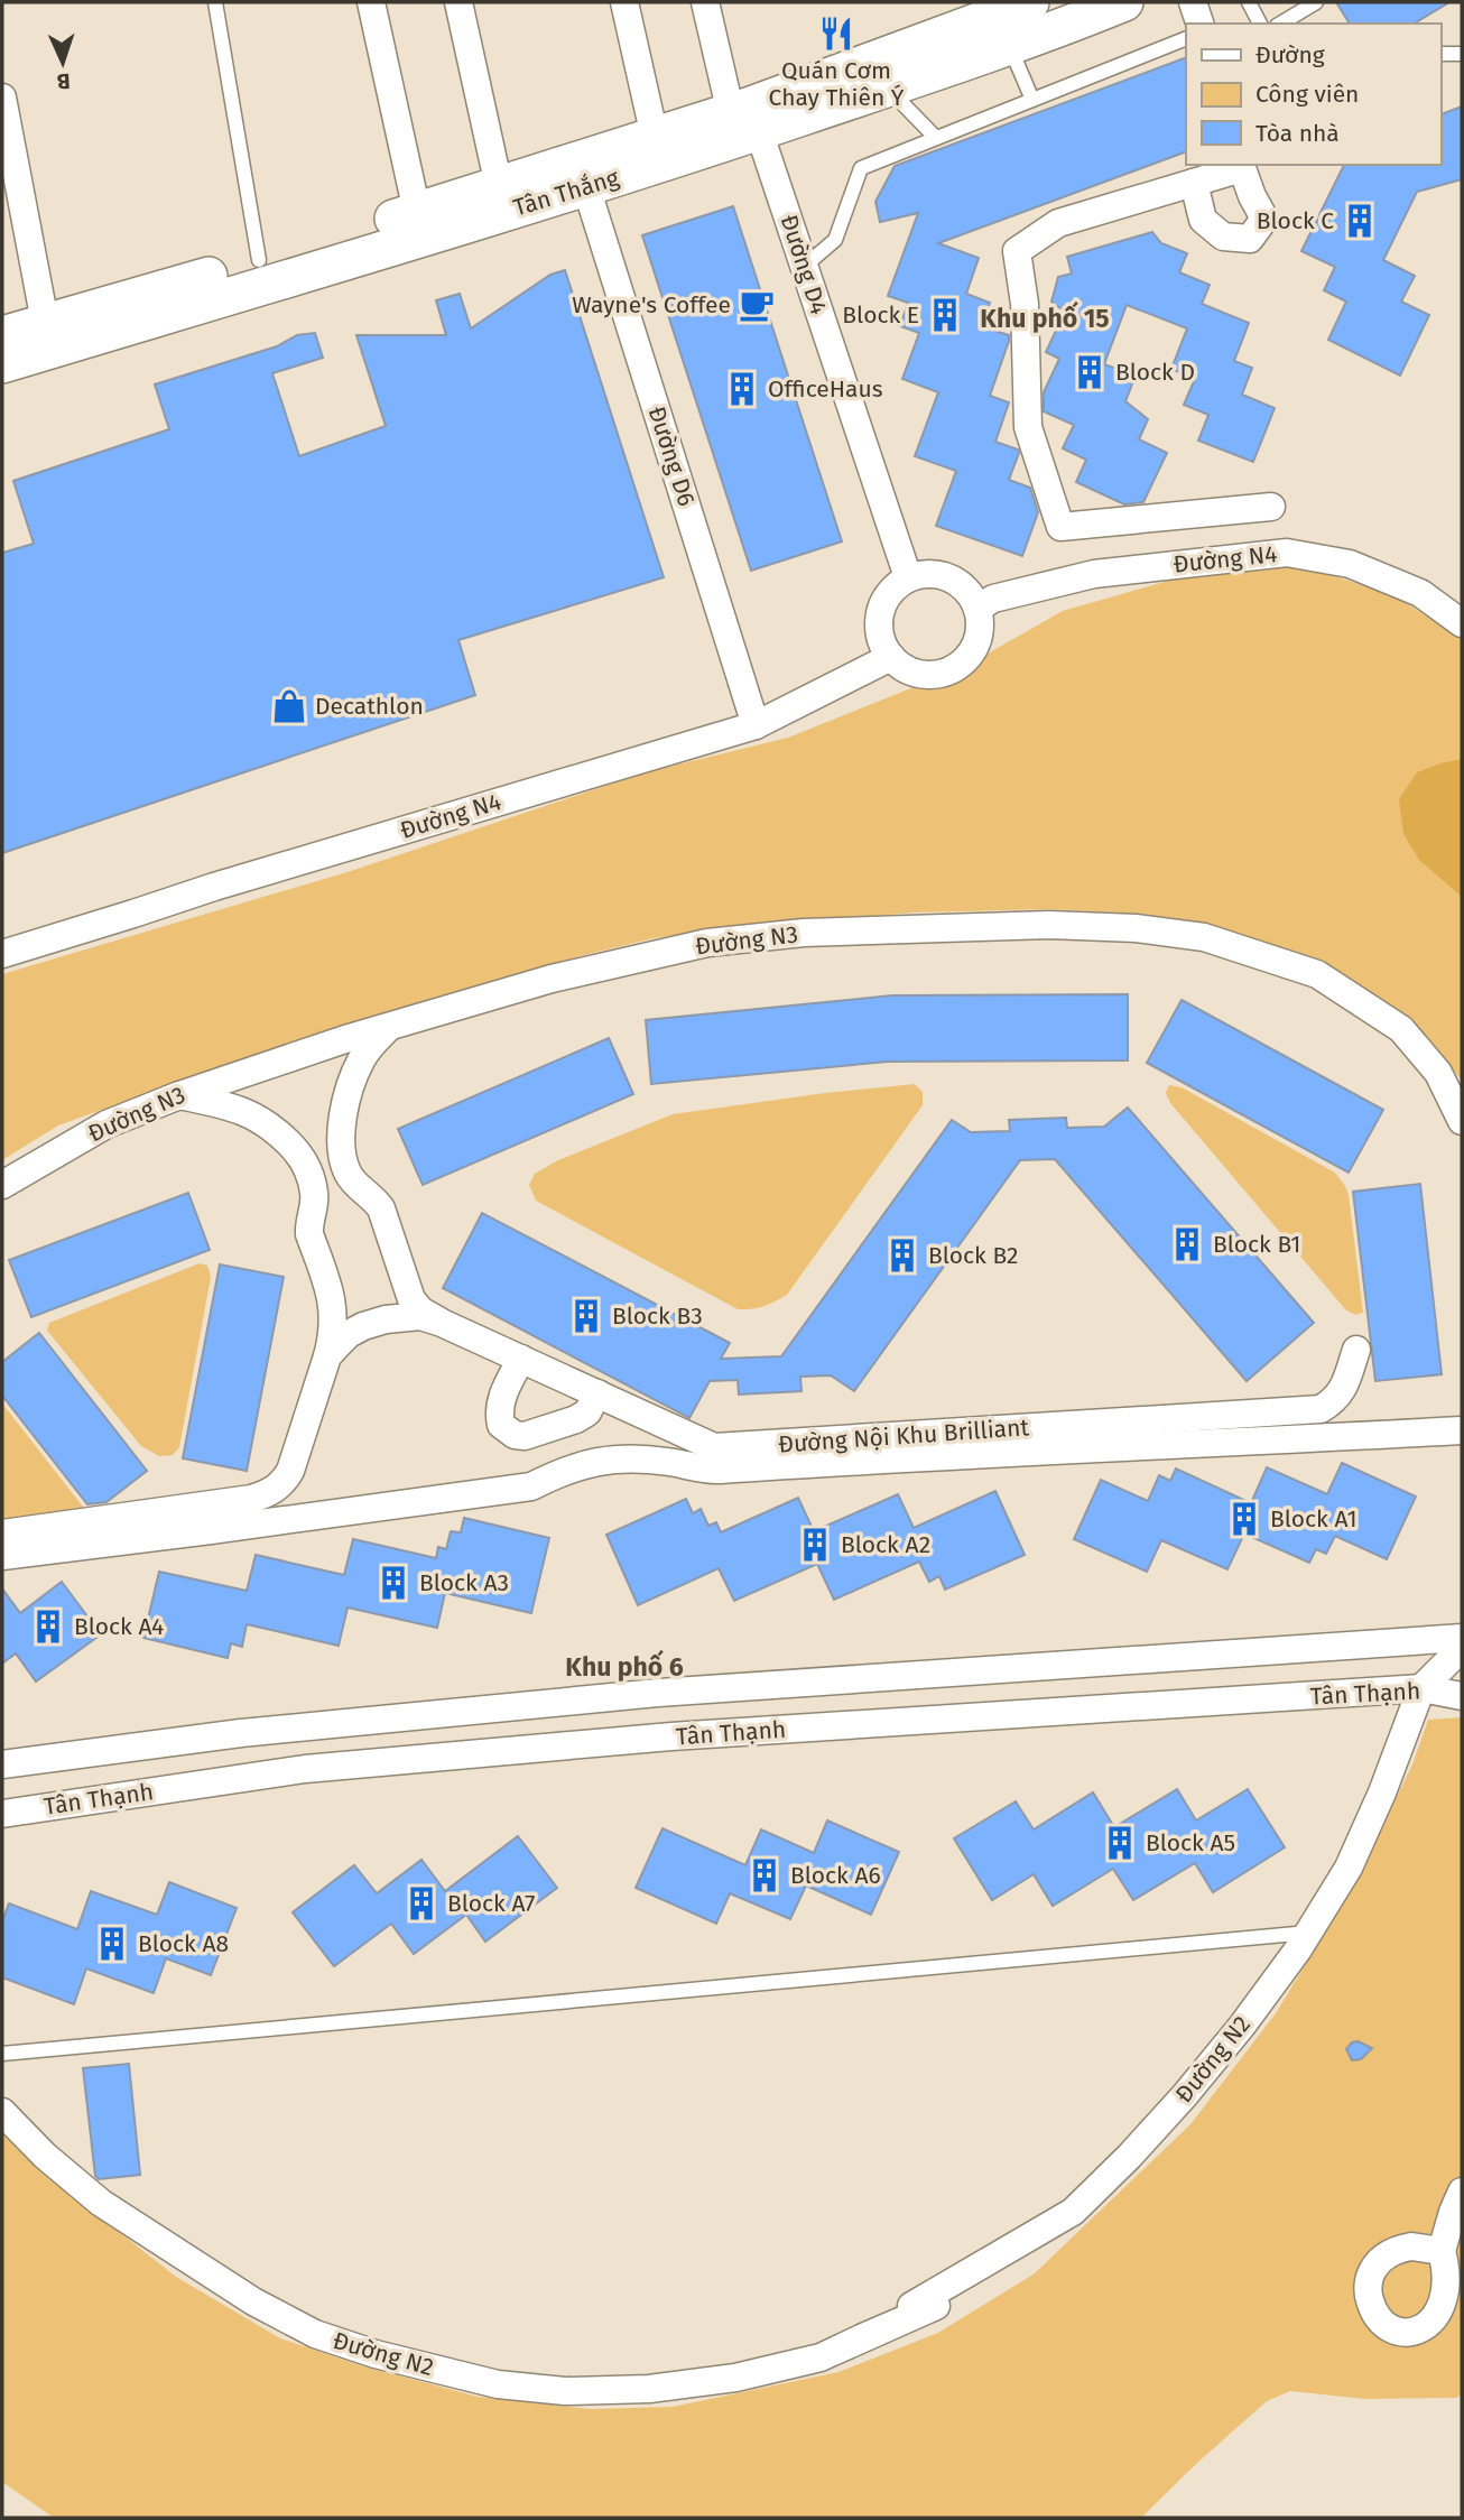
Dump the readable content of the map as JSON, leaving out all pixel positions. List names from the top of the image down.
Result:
{
  "streets": {
    "street": [
      "Tân Thắng",
      "Đường D4",
      "Đường D6",
      "Đường N4",
      "Đường N3",
      "Đường Nội Khu Brilliant",
      "Tân Thạnh",
      "Đường N2"
    ]
  },
  "crossings": [
    ["Tân Thắng", "Đường D4"],
    ["Tân Thắng", "Đường D6"],
    ["Đường D4", "Đường N4"],
    ["Đường D6", "Đường N4"],
    ["Đường N3", "Đường Nội Khu Brilliant"],
    ["Tân Thạnh", "Đường N2"]
  ],
  "districts": ["Khu phố 15", "Khu phố 6"],
  "places": {
    "restaurant": ["Quán Cơm Chay Thiên Ý"],
    "building": [
      "Block C",
      "Block E",
      "Block D",
      "OfficeHaus",
      "Block B1",
      "Block B2",
      "Block B3",
      "Block A1",
      "Block A2",
      "Block A3",
      "Block A4",
      "Block A5",
      "Block A6",
      "Block A7",
      "Block A8"
    ],
    "cafe": ["Wayne's Coffee"],
    "shop": ["Decathlon"]
  },
  "legend": ["Đường", "Công viên", "Tòa nhà"],
  "north": "bottom"
}
